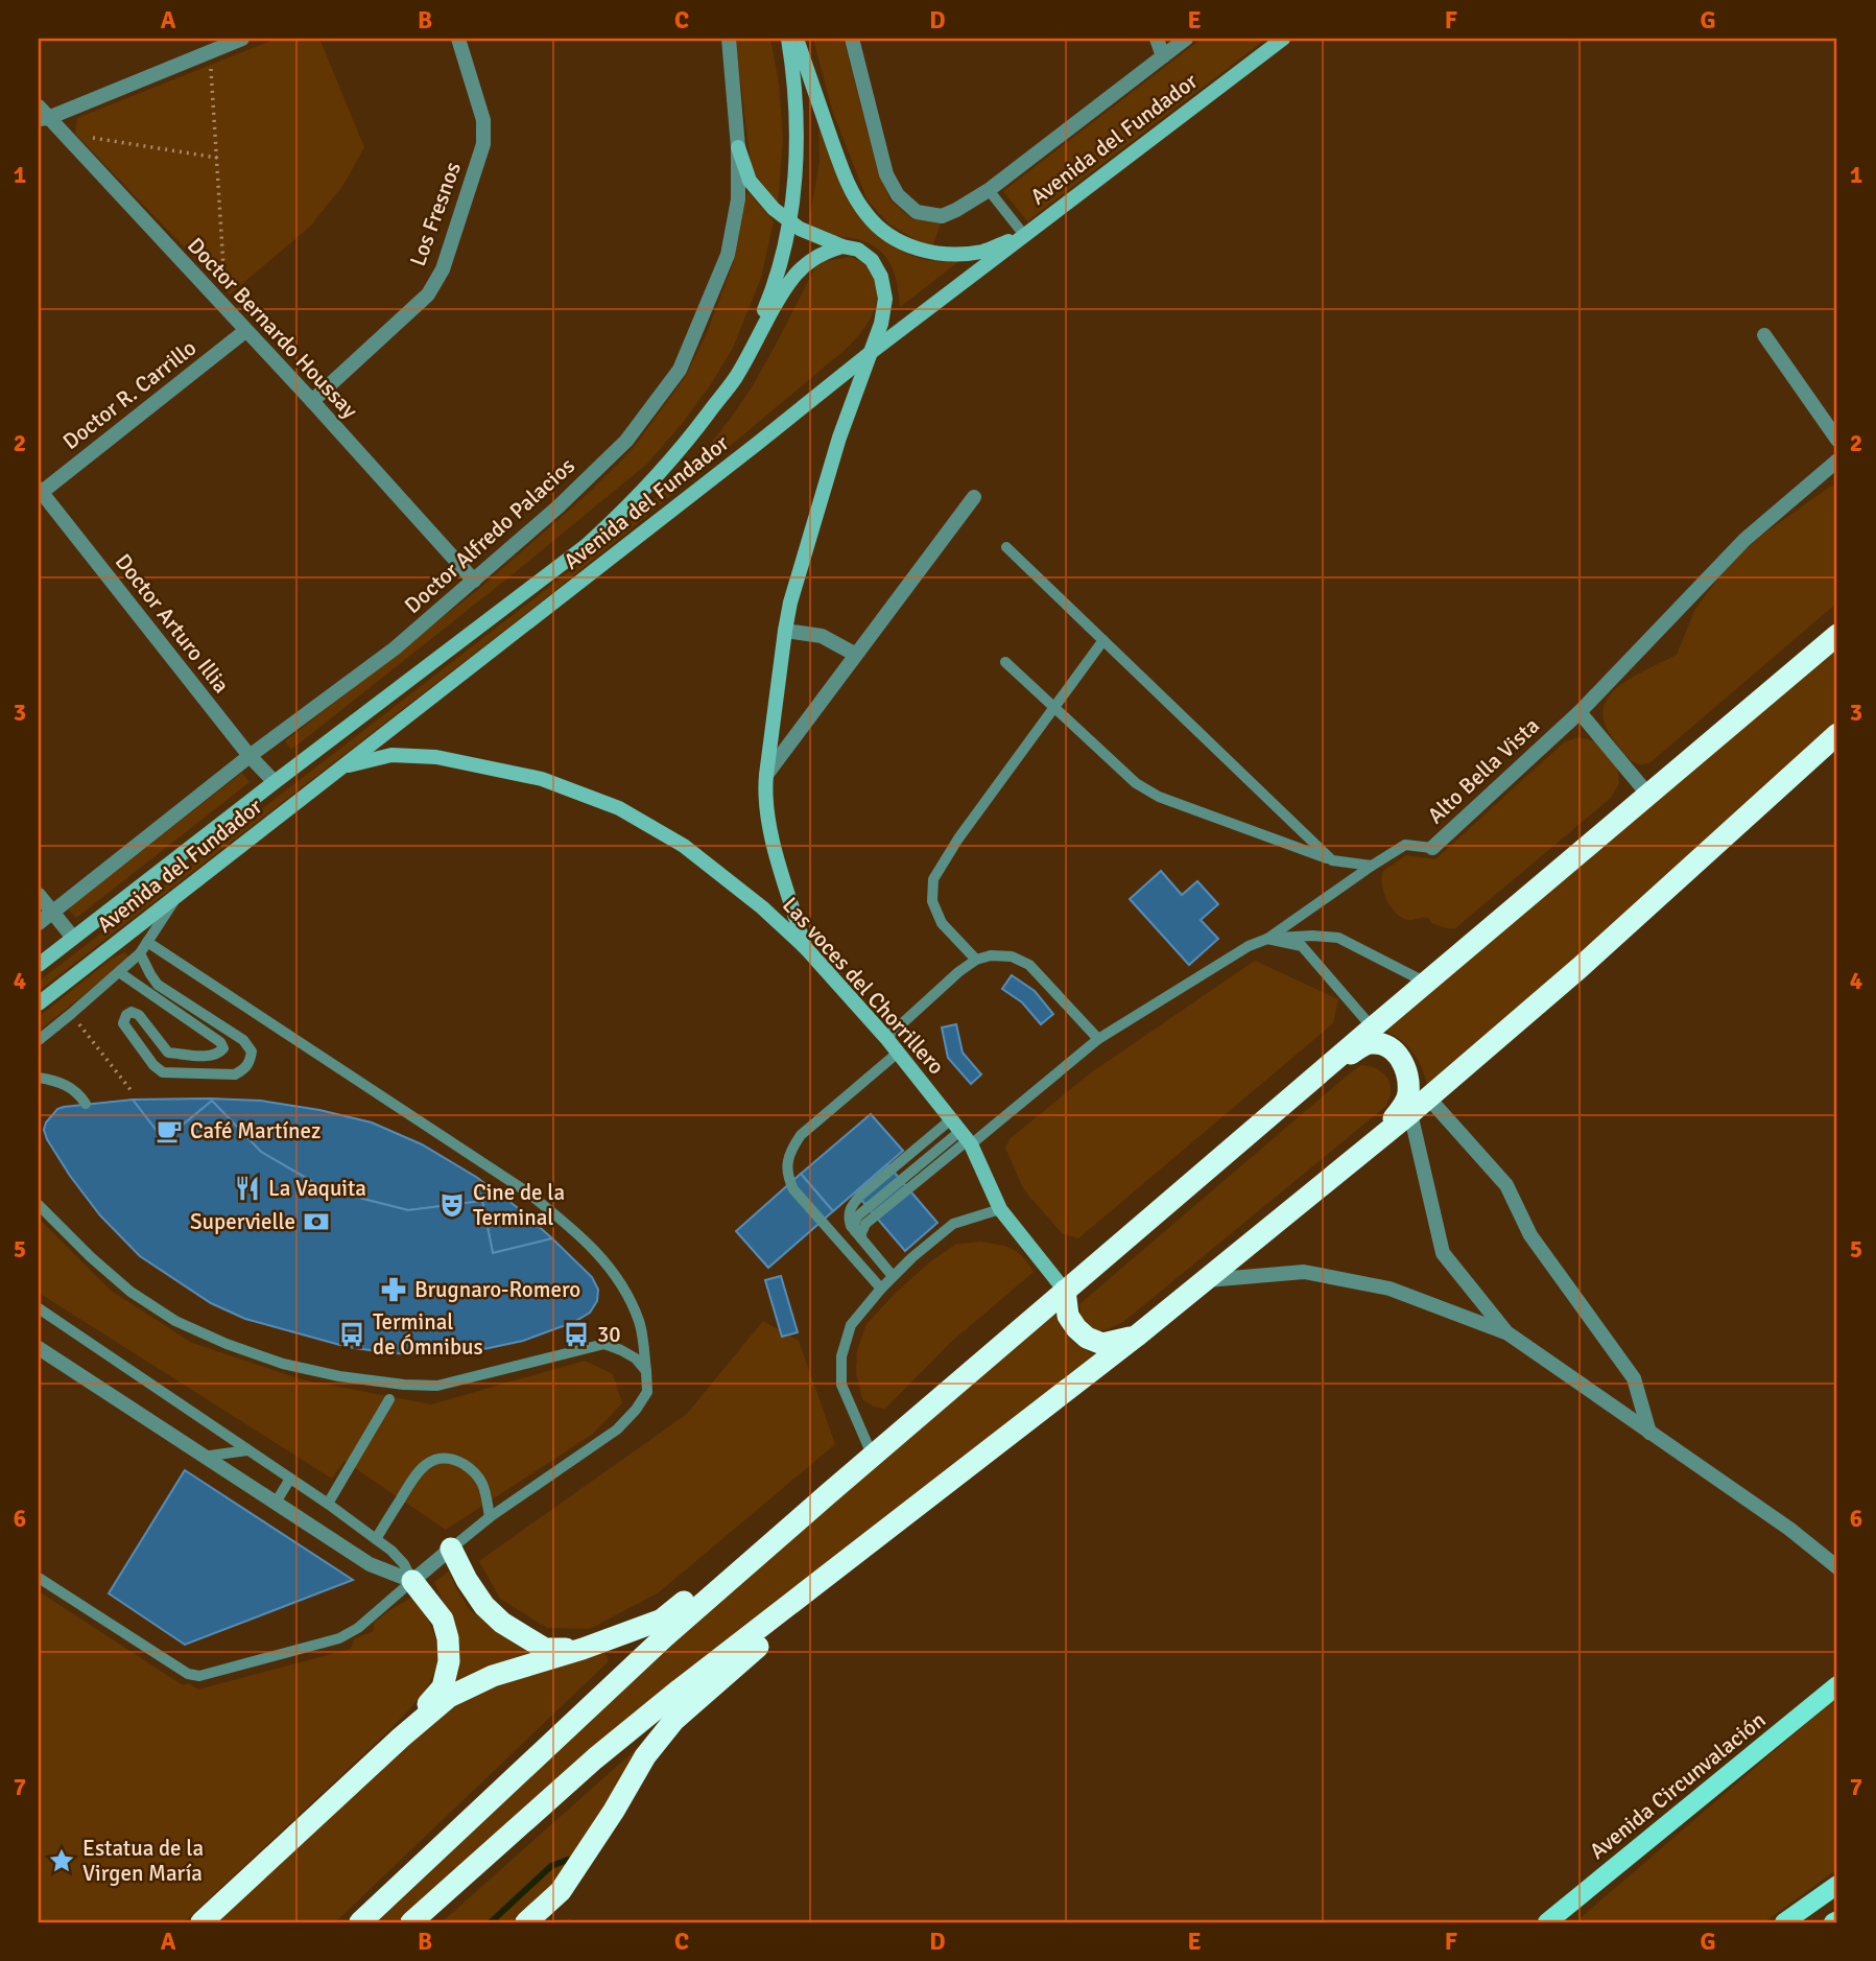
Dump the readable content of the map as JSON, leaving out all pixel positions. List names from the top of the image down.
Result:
{
  "streets": {
    "main road": ["Avenida del Fundador", "Las voces del Chorrillero", "Avenida Circunvalación"],
    "street": [
      "Los Fresnos",
      "Doctor Bernardo Houssay",
      "Doctor R. Carrillo",
      "Doctor Alfredo Palacios",
      "Doctor Arturo Illia",
      "Alto Bella Vista"
    ]
  },
  "crossings": [
    ["Avenida del Fundador", "Doctor Arturo Illia"],
    ["Avenida del Fundador", "Las voces del Chorrillero"],
    ["Los Fresnos", "Doctor Bernardo Houssay"],
    ["Doctor Bernardo Houssay", "Doctor R. Carrillo"],
    ["Doctor Bernardo Houssay", "Doctor Alfredo Palacios"],
    ["Doctor R. Carrillo", "Doctor Arturo Illia"],
    ["Doctor Alfredo Palacios", "Doctor Arturo Illia"],
    ["Alto Bella Vista", "Las voces del Chorrillero"]
  ],
  "places": {
    "cafe": ["Café Martínez"],
    "restaurant": ["La Vaquita"],
    "theatre": ["Cine de la Terminal"],
    "bank": ["Supervielle"],
    "pharmacy": ["Brugnaro-Romero"],
    "bus stop": ["Terminal de Ómnibus", "30"],
    "place": ["Estatua de la Virgen María"]
  },
  "grid": {
    "columns": [
      "A",
      "B",
      "C",
      "D",
      "E",
      "F",
      "G"
    ],
    "rows": [
      "1",
      "2",
      "3",
      "4",
      "5",
      "6",
      "7"
    ]
  }
}
